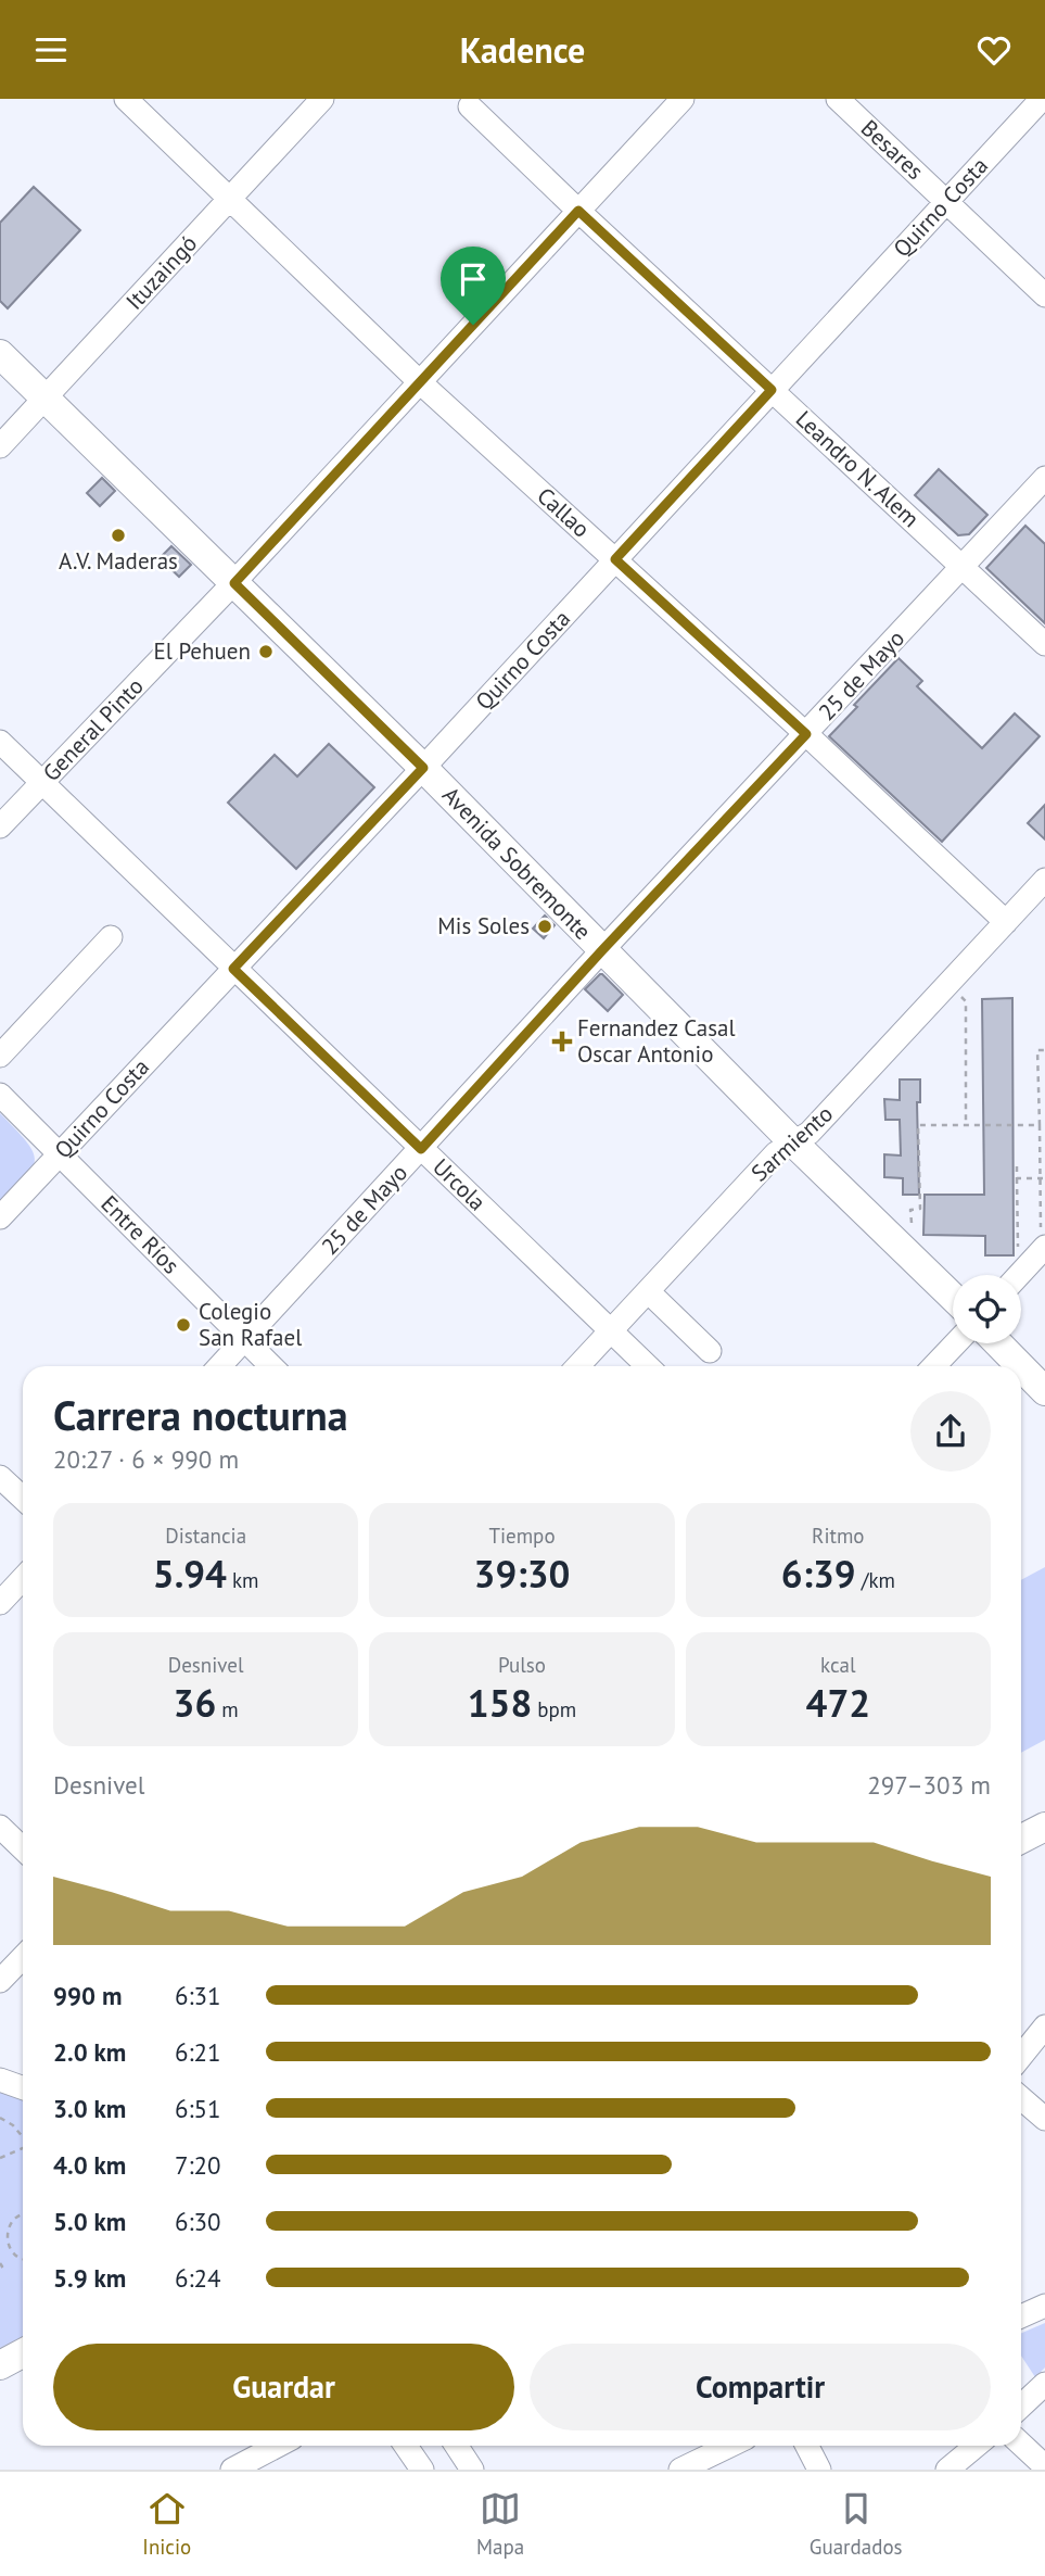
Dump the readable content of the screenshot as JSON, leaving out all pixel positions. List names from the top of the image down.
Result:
{
  "streets": {
    "main road": ["Avenida Sobremonte"],
    "street": [
      "Besares",
      "Quirno Costa",
      "Ituzaingó",
      "Leandro N. Alem",
      "Callao",
      "25 de Mayo",
      "General Pinto",
      "Sarmiento",
      "Urcola",
      "Entre Ríos"
    ]
  },
  "crossings": [
    ["Besares", "Quirno Costa"],
    ["Quirno Costa", "Leandro N. Alem"],
    ["Quirno Costa", "Callao"],
    ["Quirno Costa", "Avenida Sobremonte"],
    ["Quirno Costa", "Urcola"],
    ["Quirno Costa", "Entre Ríos"],
    ["Ituzaingó", "Callao"],
    ["Ituzaingó", "Avenida Sobremonte"],
    ["Leandro N. Alem", "25 de Mayo"],
    ["Leandro N. Alem", "General Pinto"],
    ["Callao", "25 de Mayo"],
    ["Callao", "General Pinto"],
    ["Callao", "Sarmiento"],
    ["25 de Mayo", "Avenida Sobremonte"],
    ["25 de Mayo", "Urcola"],
    ["25 de Mayo", "Entre Ríos"],
    ["General Pinto", "Avenida Sobremonte"],
    ["General Pinto", "Urcola"],
    ["Avenida Sobremonte", "Sarmiento"],
    ["Sarmiento", "Urcola"]
  ],
  "places": {
    "other": [
      "A.V. Maderas",
      "El Pehuen",
      "Mis Soles",
      "Colegio San Rafael"
    ],
    "health": ["Fernandez Casal Oscar Antonio"]
  },
  "page": {
    "header": "Kadence",
    "heading": ["Carrera nocturna", "20:27 · 6 × 990 m"],
    "stats": [
      ["Distancia", "5.94 km"],
      ["Tiempo", "39:30"],
      ["Ritmo", "6:39 /km"],
      ["Desnivel", "36 m"],
      ["Pulso", "158 bpm"],
      ["kcal", "472"]
    ],
    "chart": ["Desnivel", "297–303 m"],
    "list": [
      {
        "name": "990 m",
        "note": "6:31"
      },
      {
        "name": "2.0 km",
        "note": "6:21"
      },
      {
        "name": "3.0 km",
        "note": "6:51"
      },
      {
        "name": "4.0 km",
        "note": "7:20"
      },
      {
        "name": "5.0 km",
        "note": "6:30"
      },
      {
        "name": "5.9 km",
        "note": "6:24"
      }
    ],
    "buttons": ["Guardar", "Compartir"],
    "tabs": ["Inicio", "Mapa", "Guardados"]
  }
}
